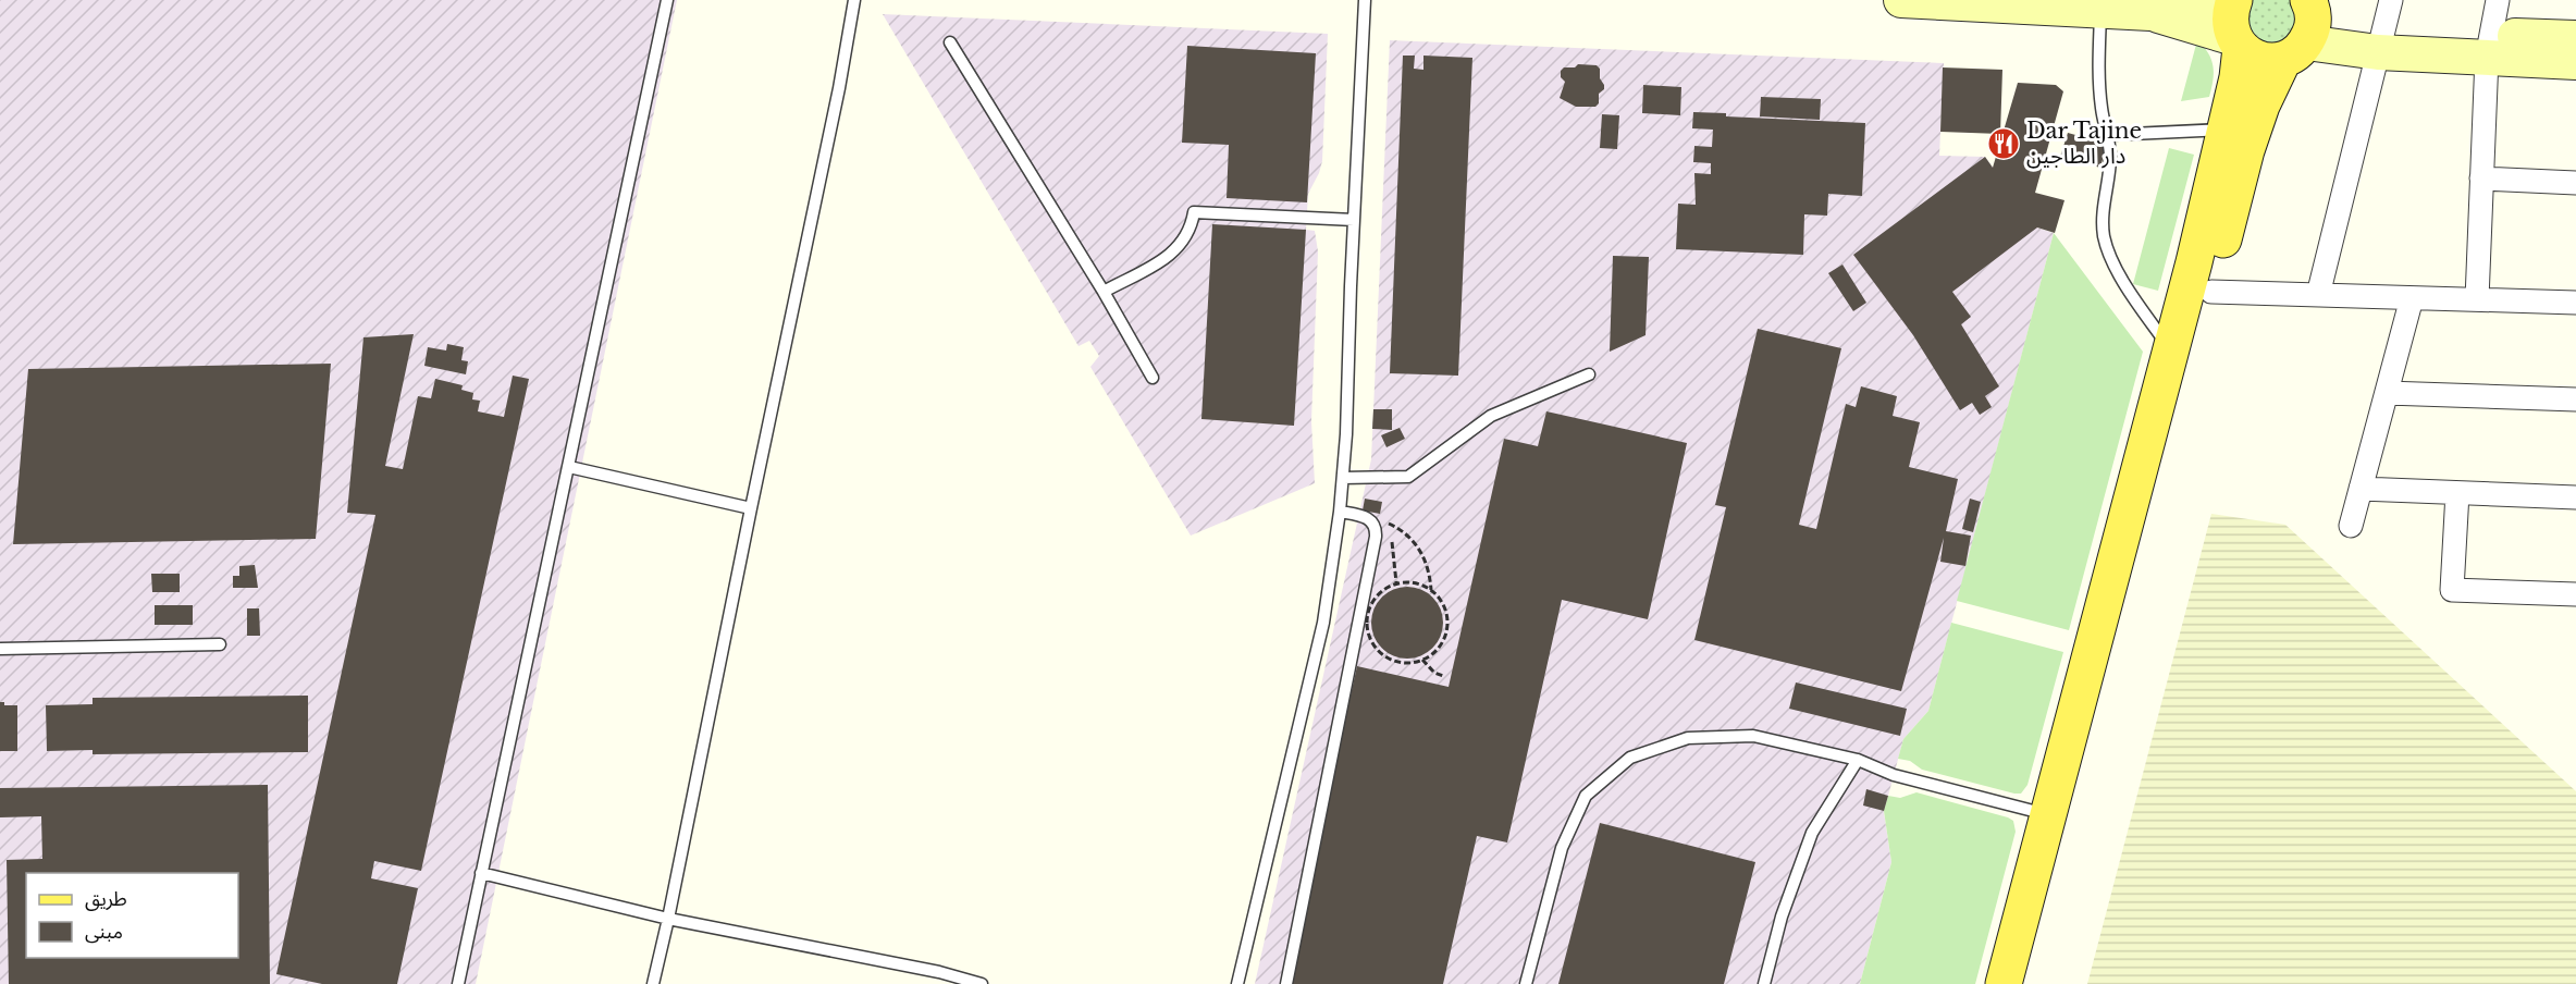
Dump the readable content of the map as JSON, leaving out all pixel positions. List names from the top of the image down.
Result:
{
  "places": {
    "restaurant": ["Dar Tajine دار الطاجين"]
  },
  "legend": ["طريق", "مبنى"]
}
